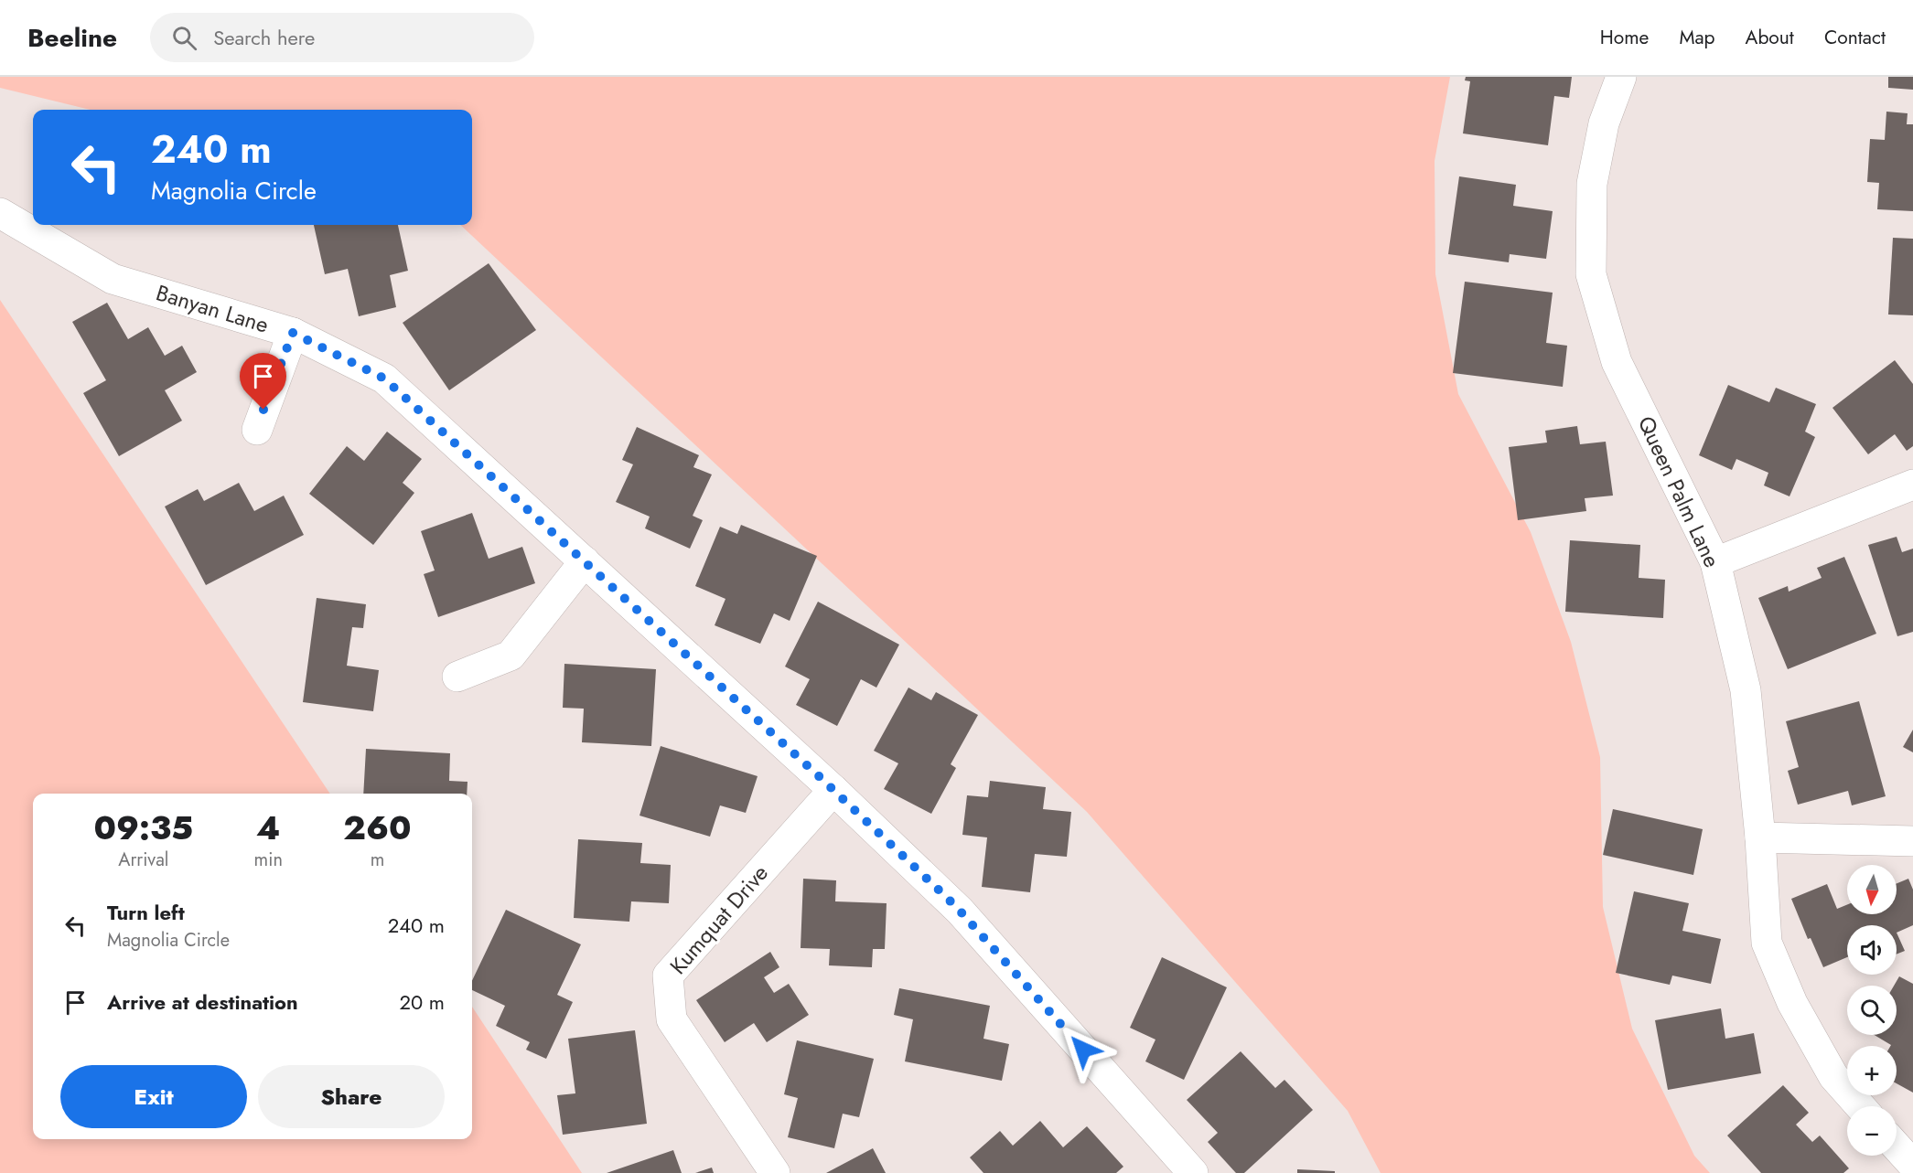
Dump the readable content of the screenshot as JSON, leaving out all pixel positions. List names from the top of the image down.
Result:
{
  "streets": {
    "street": ["Banyan Lane", "Queen Palm Lane", "Kumquat Drive"]
  },
  "crossings": [
    ["Banyan Lane", "Kumquat Drive"]
  ],
  "north": "bottom",
  "page": {
    "header": "Beeline",
    "search": "Search here",
    "nav": [
      "Home",
      "Map",
      "About",
      "Contact"
    ],
    "turn": ["240 m", "Magnolia Circle"],
    "eta": [
      "09:35",
      "Arrival",
      "4",
      "min",
      "260",
      "m"
    ],
    "map_buttons": ["+", "−"],
    "list": [
      {
        "name": "Turn left",
        "note": "Magnolia Circle",
        "value": "240 m"
      },
      {
        "name": "Arrive at destination",
        "value": "20 m"
      }
    ],
    "buttons": ["Exit", "Share"]
  }
}
